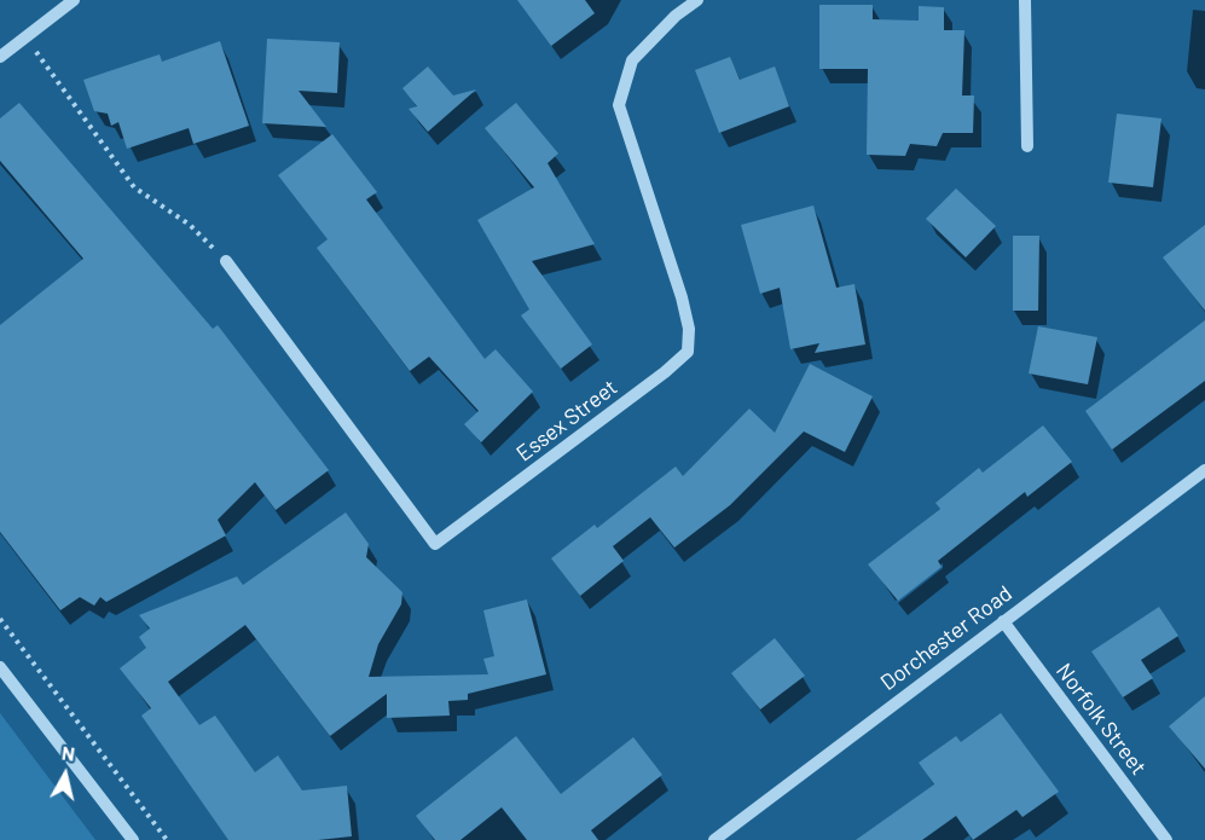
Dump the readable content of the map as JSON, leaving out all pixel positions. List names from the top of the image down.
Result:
{
  "streets": {
    "street": ["Essex Street", "Dorchester Road", "Norfolk Street"]
  },
  "crossings": [
    ["Dorchester Road", "Norfolk Street"]
  ],
  "north": "top"
}
